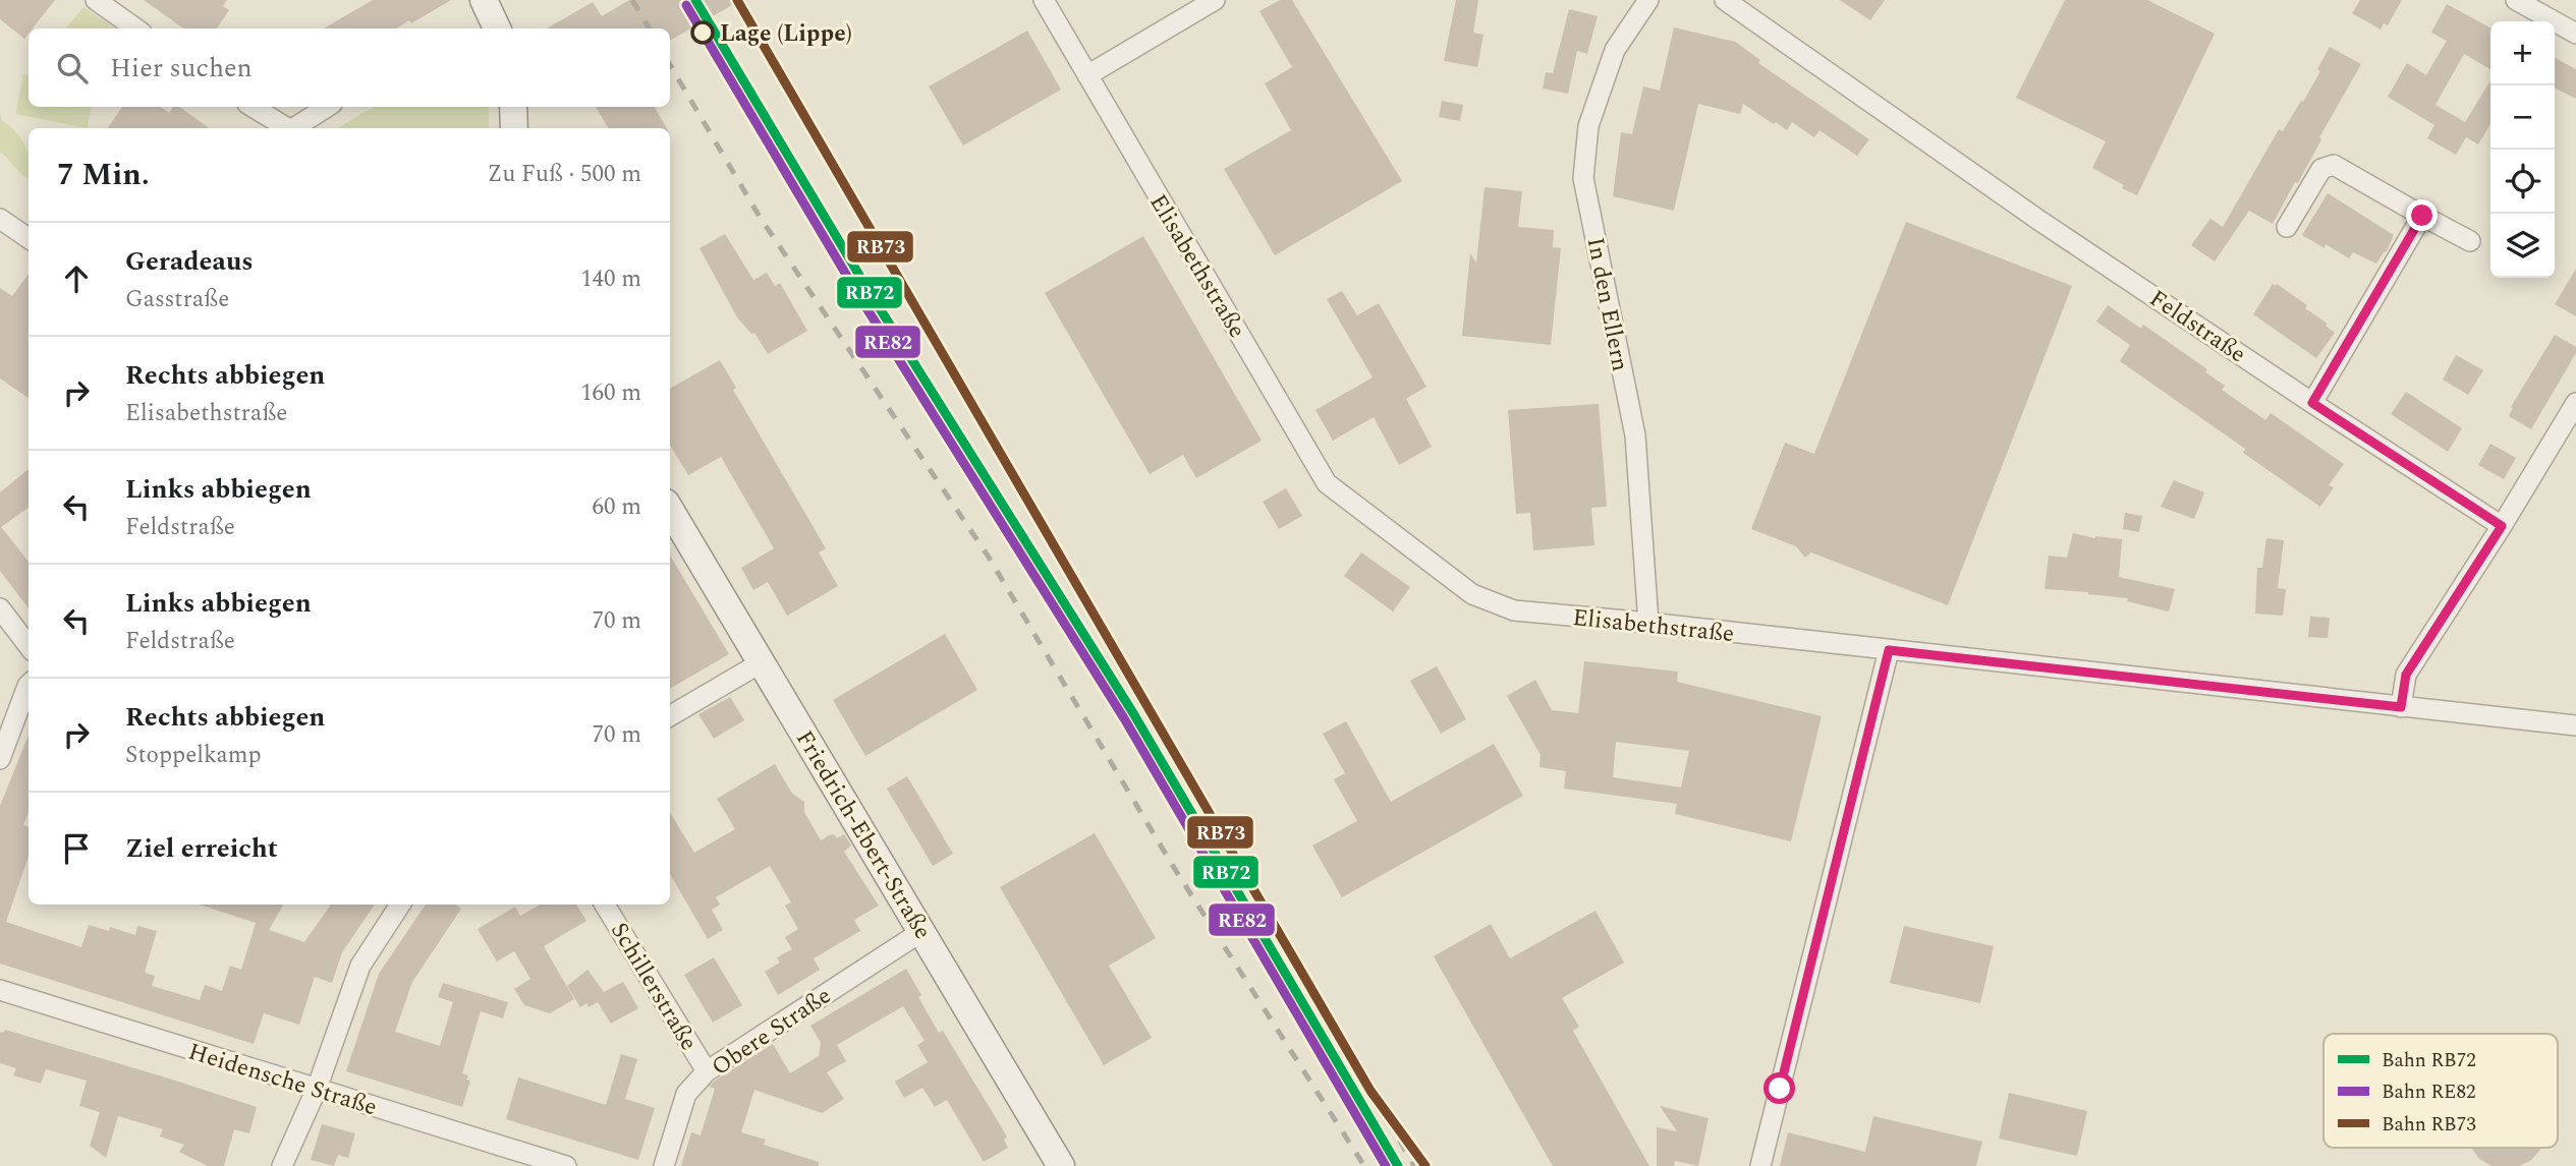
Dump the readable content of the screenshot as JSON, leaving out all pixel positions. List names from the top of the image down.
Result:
{
  "streets": {
    "main road": ["Friedrich-Ebert-Straße"],
    "street": [
      "Elisabethstraße",
      "In den Ellern",
      "Feldstraße",
      "Schillerstraße",
      "Obere Straße",
      "Heidensche Straße"
    ]
  },
  "crossings": [
    ["Elisabethstraße", "In den Ellern"],
    ["Friedrich-Ebert-Straße", "Obere Straße"],
    ["Schillerstraße", "Obere Straße"]
  ],
  "places": ["Lage (Lippe)"],
  "lines": ["rail line RB72", "rail line RB73", "rail line RE82"],
  "legend": ["Bahn RB72", "Bahn RE82", "Bahn RB73"],
  "page": {
    "map_buttons": ["+", "−"],
    "search": "Hier suchen",
    "heading": ["7 Min.", "Zu Fuß · 500 m"],
    "list": [
      ["Geradeaus", "Gasstraße", "140 m"],
      ["Rechts abbiegen", "Elisabethstraße", "160 m"],
      ["Links abbiegen", "Feldstraße", "60 m"],
      ["Links abbiegen", "Feldstraße", "70 m"],
      ["Rechts abbiegen", "Stoppelkamp", "70 m"],
      "Ziel erreicht"
    ]
  }
}
